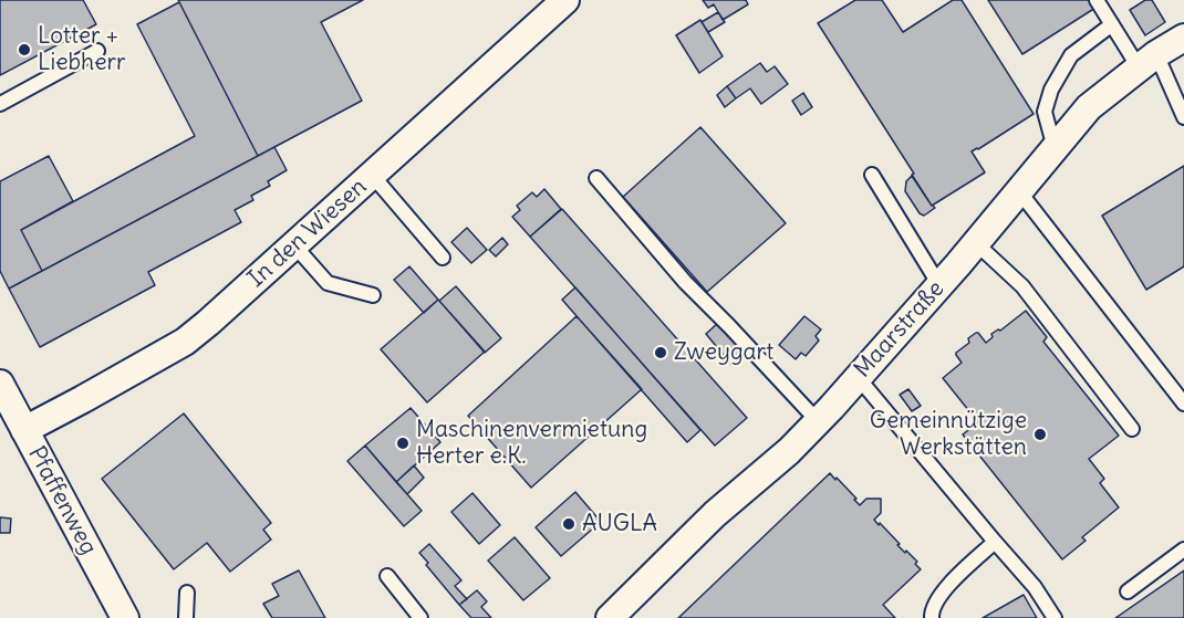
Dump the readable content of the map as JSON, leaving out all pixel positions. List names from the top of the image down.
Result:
{
  "streets": {
    "street": ["In den Wiesen", "Maarstraße", "Pfaffenweg"]
  },
  "crossings": [
    ["In den Wiesen", "Pfaffenweg"]
  ],
  "places": [
    "Lotter + Liebherr",
    "Zweygart",
    "Gemeinnützige Werkstätten",
    "Maschinenvermietung Herter e.K.",
    "AUGLA"
  ]
}
